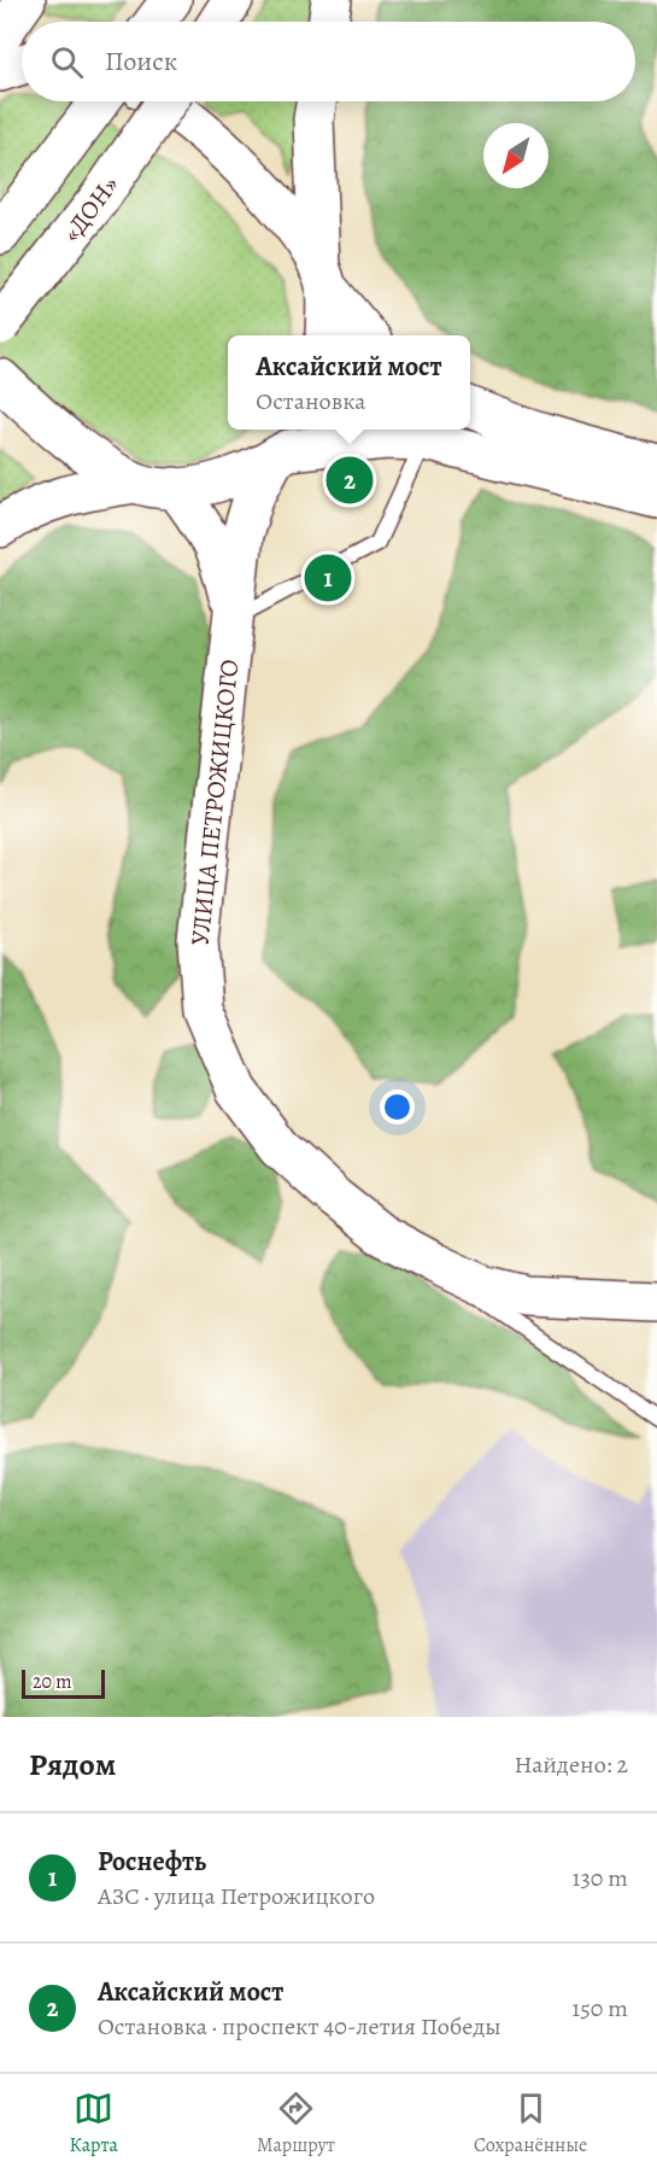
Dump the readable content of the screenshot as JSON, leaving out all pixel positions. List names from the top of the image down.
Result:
{
  "streets": {
    "main road": ["«ДОН»", "УЛИЦА ПЕТРОЖИЦКОГО"]
  },
  "scale_bar": "20 m",
  "north": "bottom left",
  "page": {
    "search": "Поиск",
    "popup": ["Аксайский мост", "Остановка"],
    "pins": ["2", "1"],
    "scale": "20 m",
    "heading": ["Рядом", "Найдено: 2"],
    "list": [
      {
        "mark": "1",
        "name": "Роснефть",
        "note": "АЗС · улица Петрожицкого",
        "value": "130 m"
      },
      {
        "mark": "2",
        "name": "Аксайский мост",
        "note": "Остановка · проспект 40-летия Победы",
        "value": "150 m"
      }
    ],
    "nav": ["Карта", "Маршрут", "Сохранённые"]
  }
}
